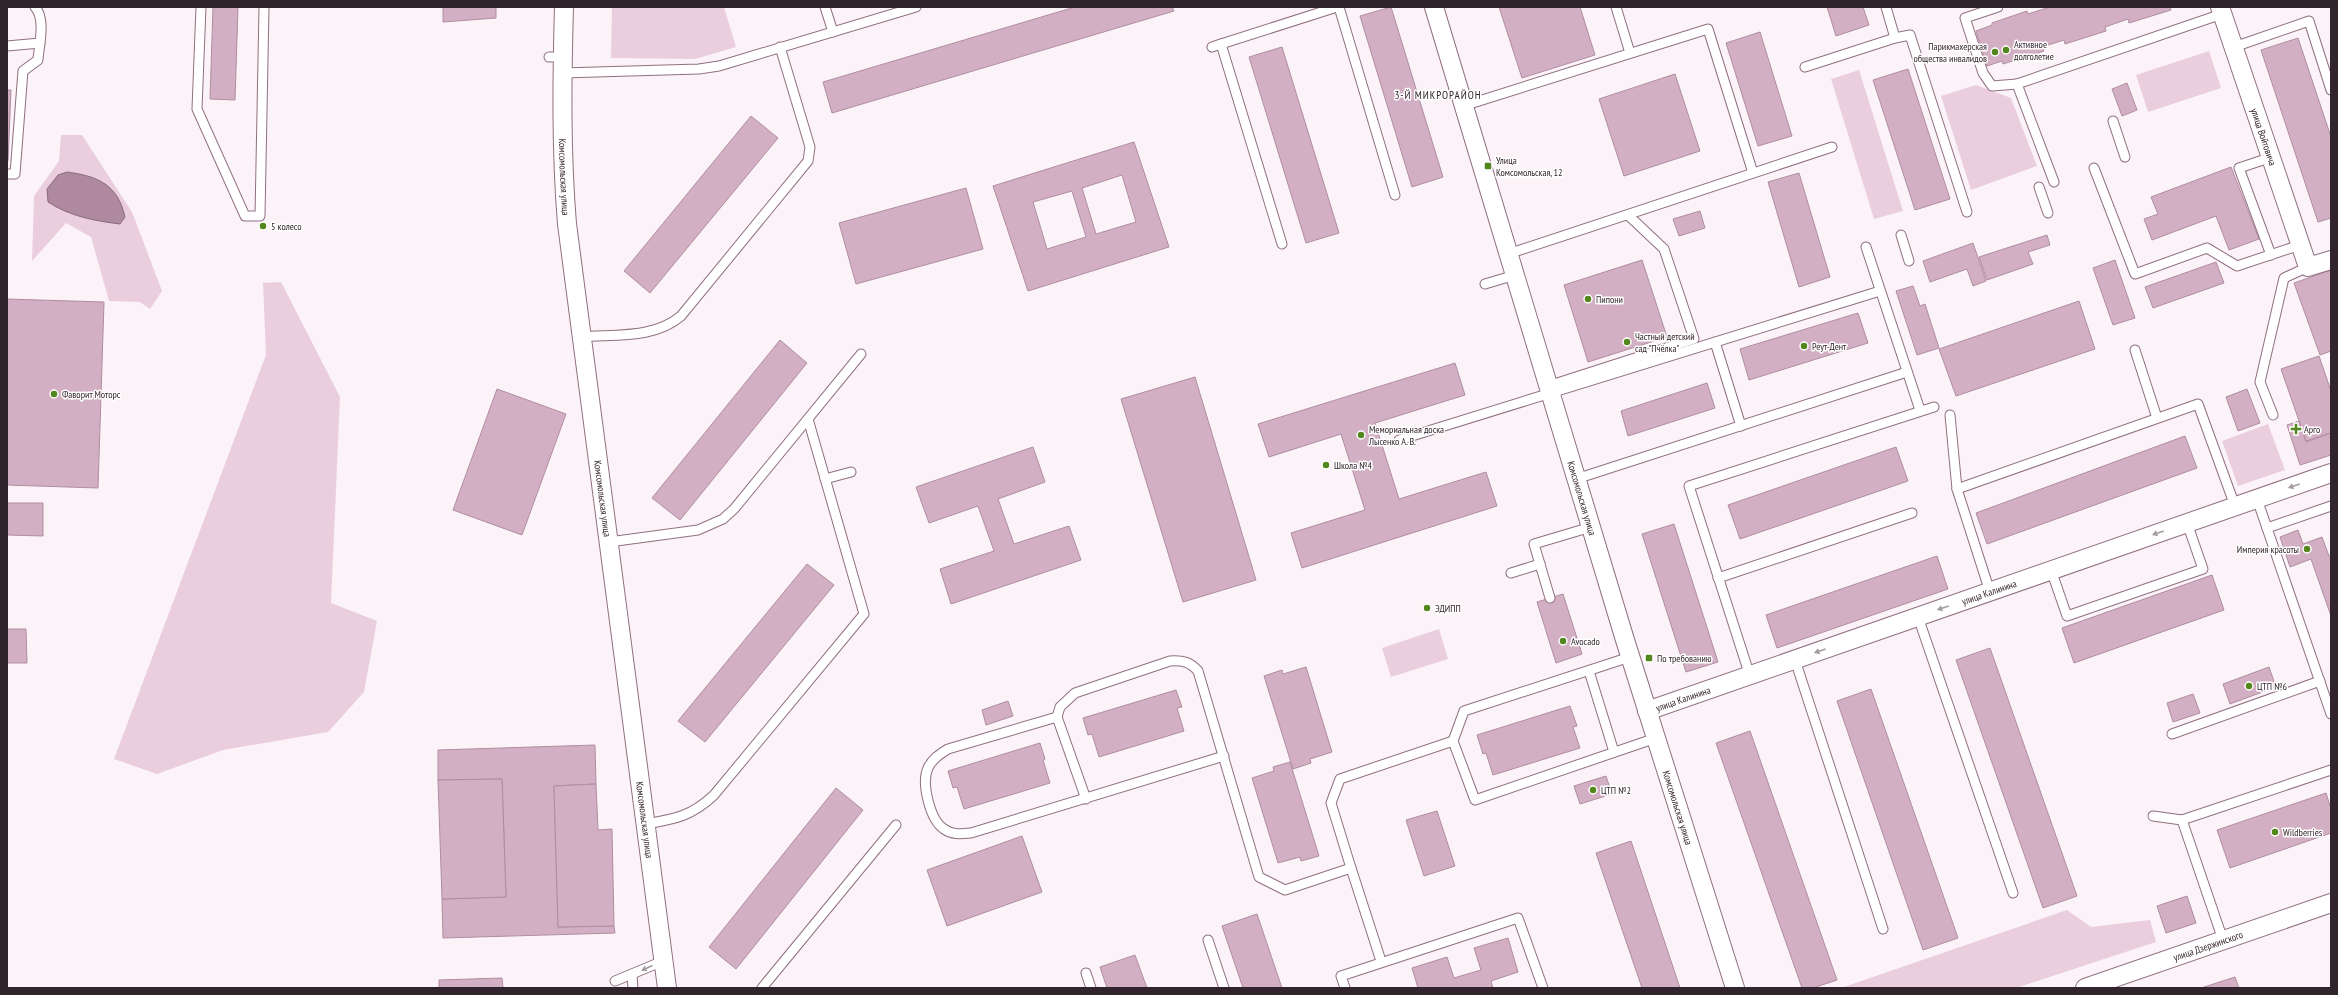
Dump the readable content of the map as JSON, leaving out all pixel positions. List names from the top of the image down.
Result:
{
  "streets": {
    "street": [
      "улица Войтовича",
      "Комсомольская улица",
      "улица Калинина",
      "улица Дзержинского"
    ]
  },
  "crossings": [
    ["Комсомольская улица", "улица Калинина"]
  ],
  "one_way": ["улица Калинина"],
  "districts": ["3-Й МИКРОРАЙОН"],
  "places": {
    "other": [
      "Активное долголетие",
      "Парикмахерская общества инвалидов",
      "5 колесо",
      "Пипони",
      "Частный детский сад \"Пчёлка\"",
      "Реут-Дент",
      "Фаворит Моторс",
      "Мемориальная доска Лысенко А. В.",
      "Школа №4",
      "Империя красоты",
      "ЭДИПП",
      "Avocado",
      "ЦТП №6",
      "ЦТП №2",
      "Wildberries"
    ],
    "transit": ["Улица Комсомольская, 12", "По требованию"],
    "health": ["Арго"]
  }
}
